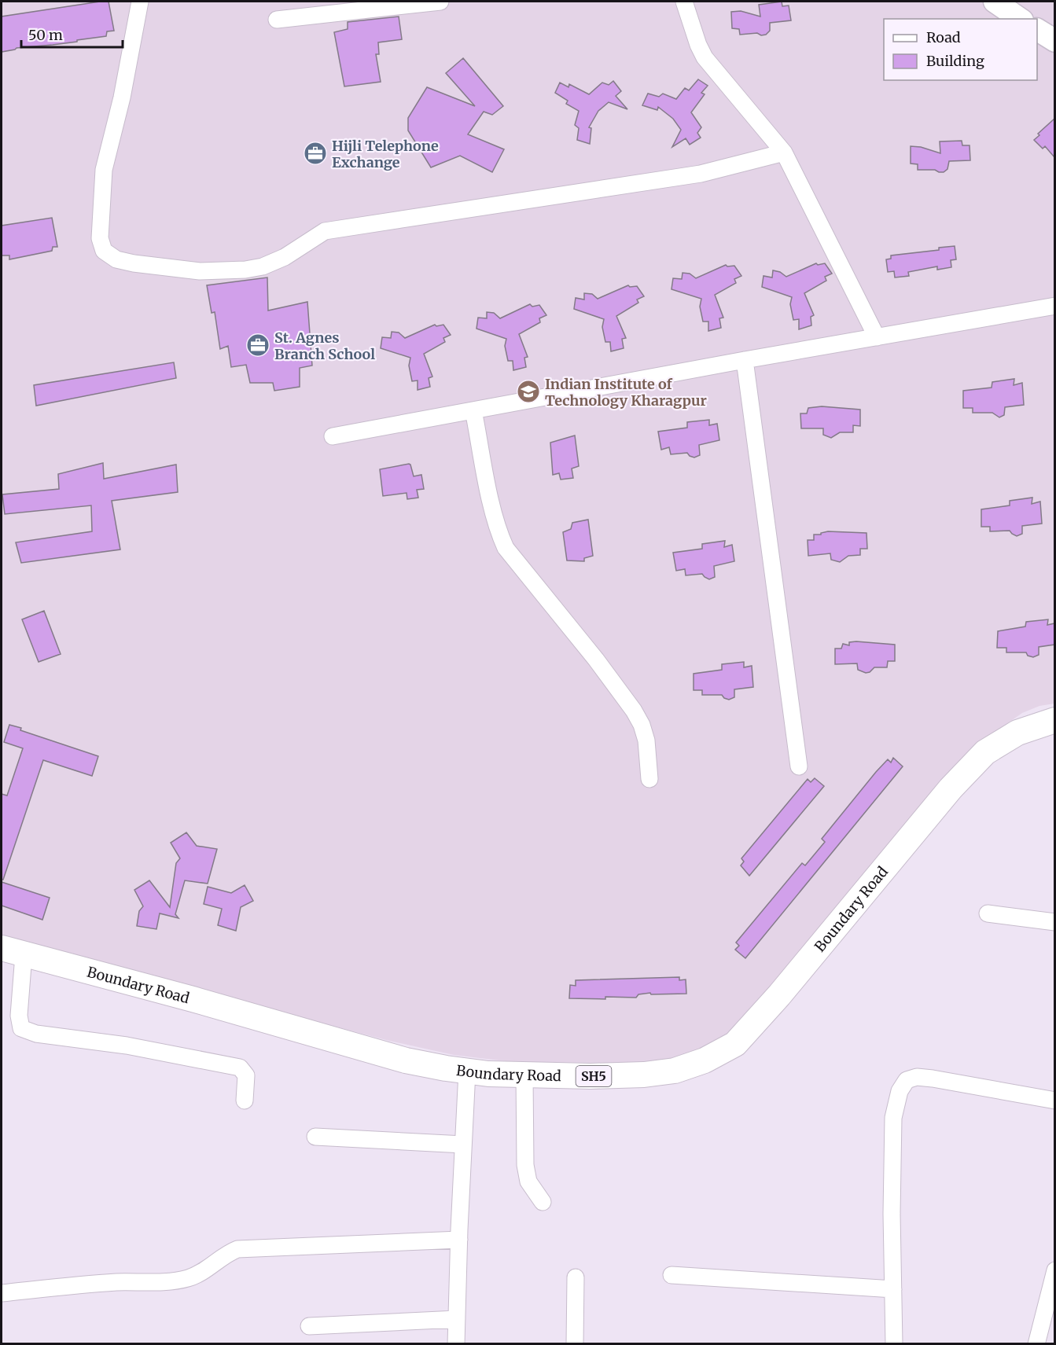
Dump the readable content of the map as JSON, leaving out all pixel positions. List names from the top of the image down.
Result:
{
  "streets": {
    "main road": ["Boundary Road", "SH5"]
  },
  "places": {
    "office": ["Hijli Telephone Exchange", "St. Agnes Branch School"],
    "school or university": ["Indian Institute of Technology Kharagpur"]
  },
  "legend": ["Road", "Building"],
  "scale_bar": "50 m"
}
